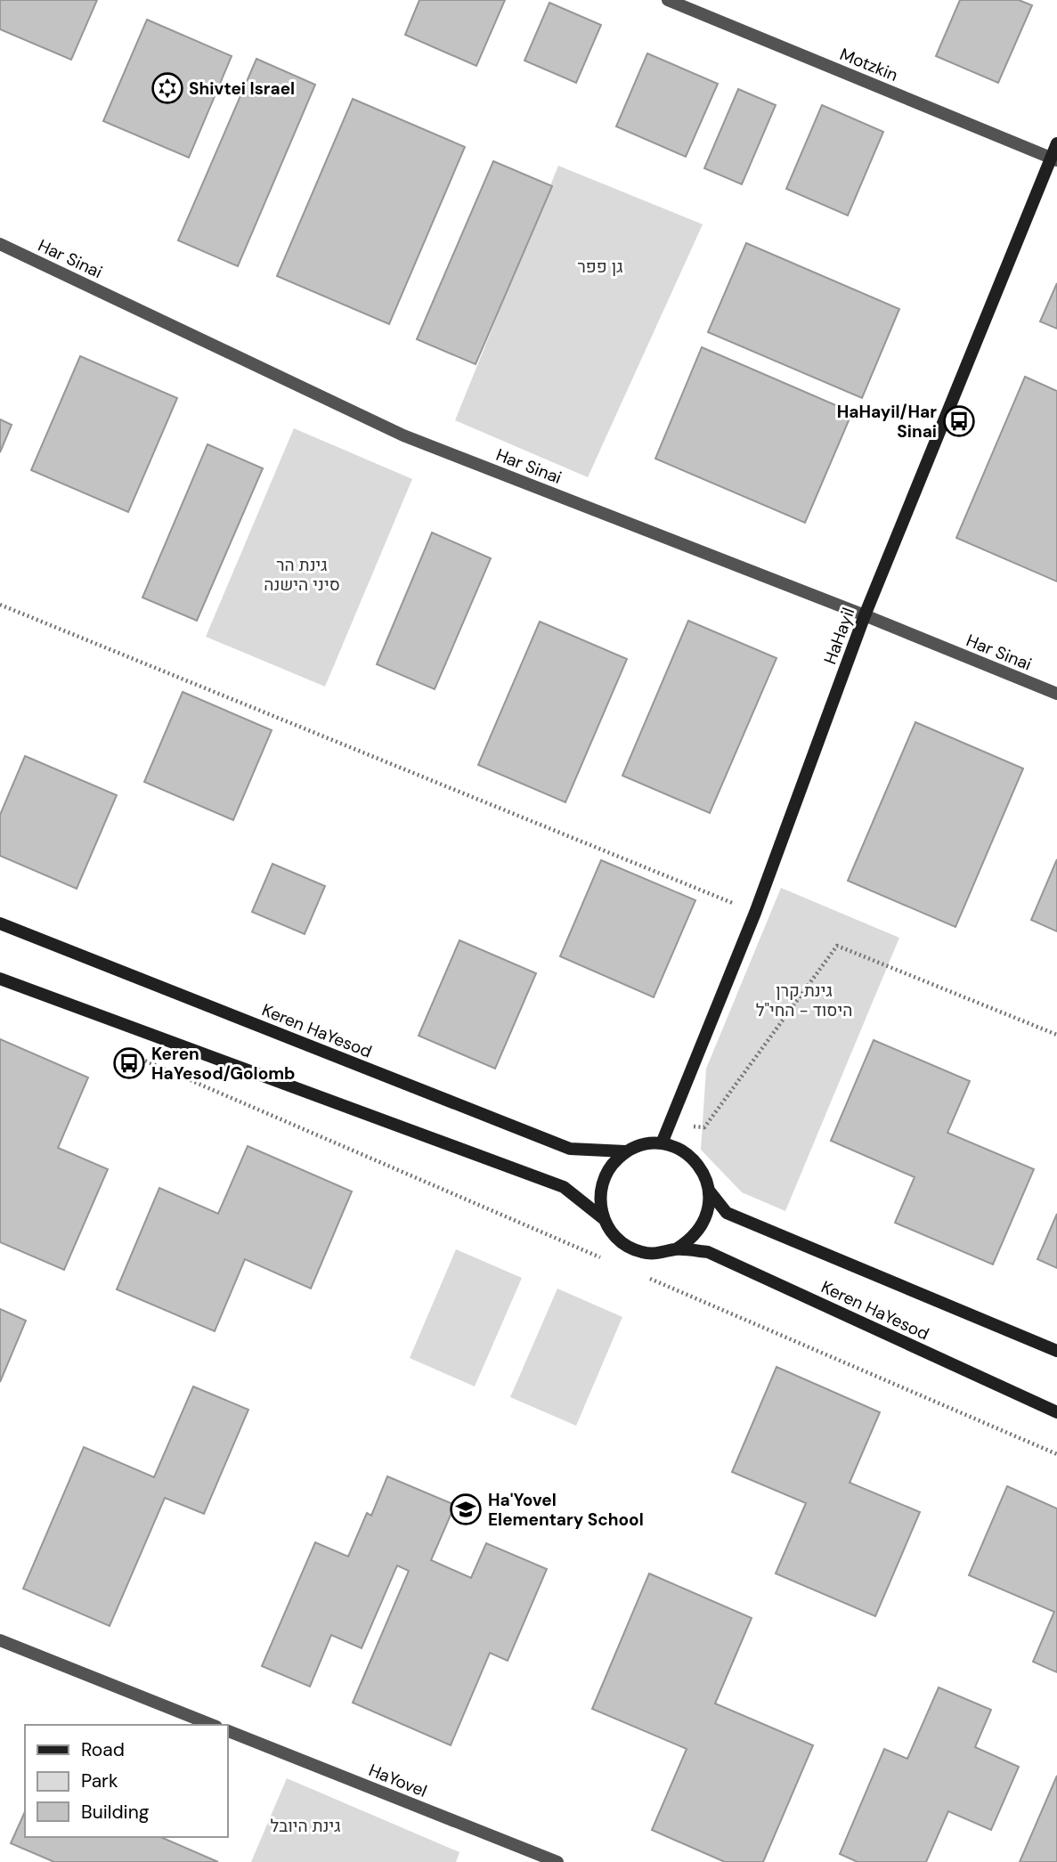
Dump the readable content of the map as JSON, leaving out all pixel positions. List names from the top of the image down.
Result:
{
  "streets": {
    "street": [
      "Motzkin",
      "Har Sinai",
      "HaHayil",
      "Keren HaYesod",
      "HaYovel"
    ]
  },
  "crossings": [
    ["Motzkin", "HaHayil"],
    ["Har Sinai", "HaHayil"],
    ["HaHayil", "Keren HaYesod"]
  ],
  "parks": [
    "גן פפר",
    "גינת הר סיני הישנה",
    "גינת קרן היסוד - החי\"ל",
    "גינת היובל"
  ],
  "places": {
    "synagogue": ["Shivtei Israel"],
    "bus stop": ["HaHayil/Har Sinai", "Keren HaYesod/Golomb"],
    "school or university": ["Ha'Yovel Elementary School"]
  },
  "legend": ["Road", "Park", "Building"]
}
